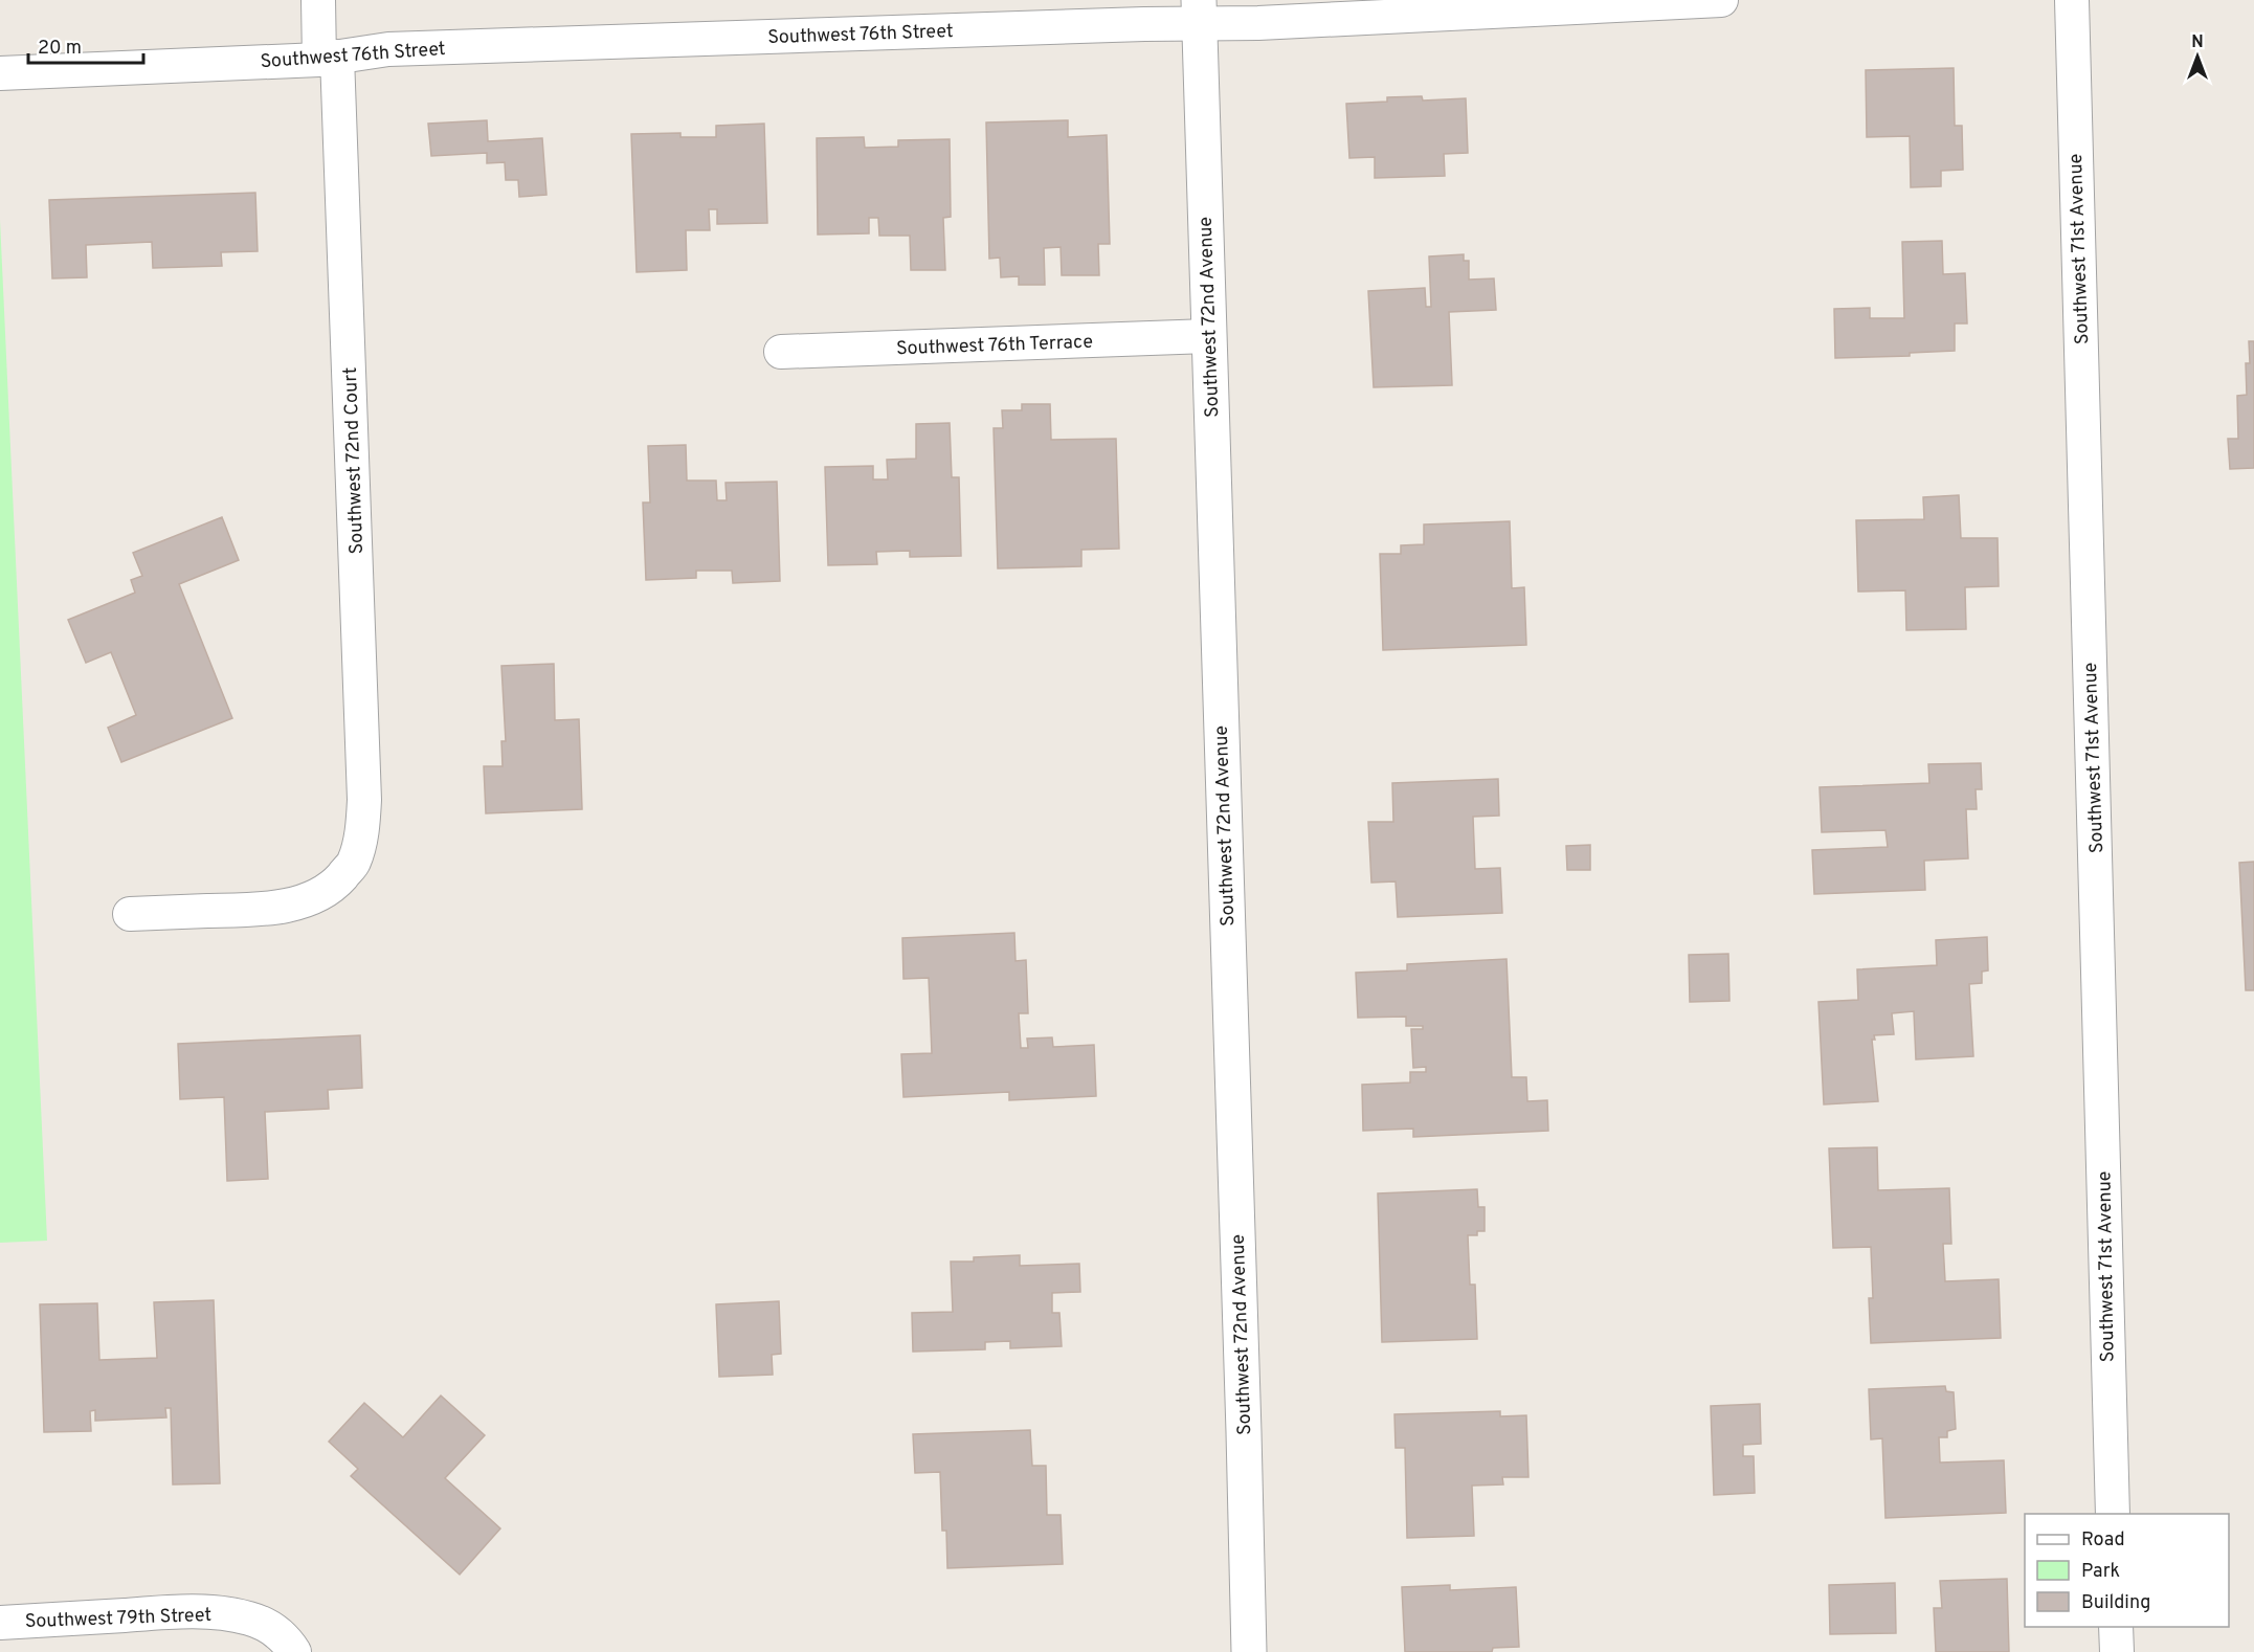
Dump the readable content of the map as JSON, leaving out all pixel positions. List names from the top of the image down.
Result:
{
  "streets": {
    "street": [
      "Southwest 76th Street",
      "Southwest 71st Avenue",
      "Southwest 72nd Avenue",
      "Southwest 76th Terrace",
      "Southwest 72nd Court",
      "Southwest 79th Street"
    ]
  },
  "crossings": [
    ["Southwest 76th Street", "Southwest 72nd Avenue"],
    ["Southwest 76th Street", "Southwest 72nd Court"],
    ["Southwest 72nd Avenue", "Southwest 76th Terrace"]
  ],
  "legend": ["Road", "Park", "Building"],
  "scale_bar": "20 m",
  "north": "top"
}
